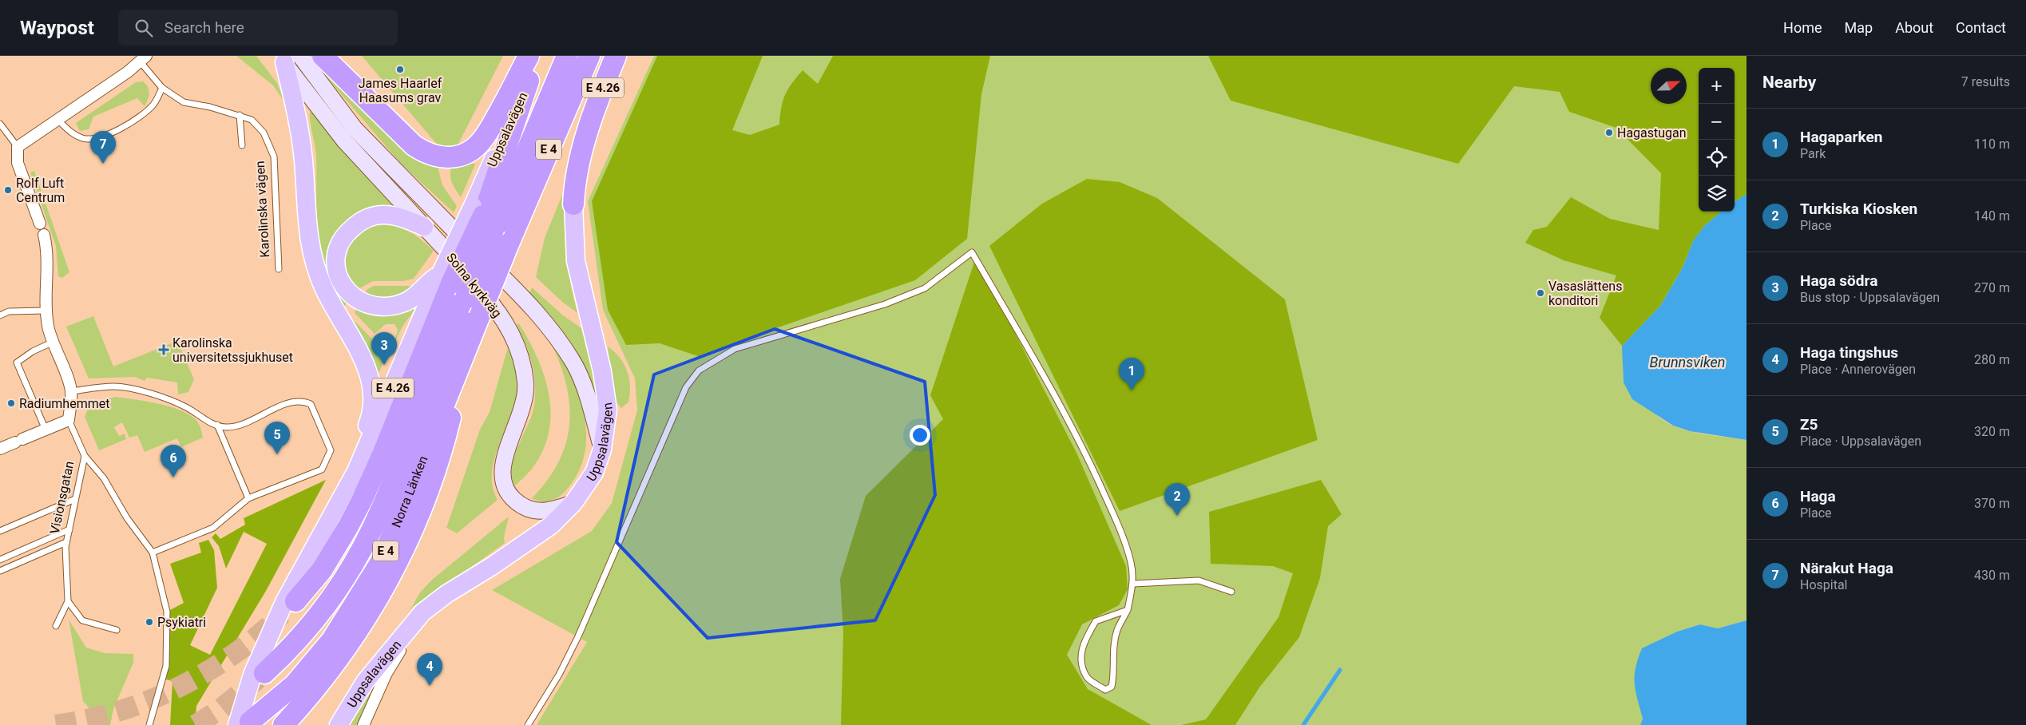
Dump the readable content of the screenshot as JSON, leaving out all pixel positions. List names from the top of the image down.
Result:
{
  "streets": {
    "highway": [
      "E 4.26",
      "Uppsalavägen",
      "E 4",
      "Norra Länken"
    ],
    "street": ["Karolinska vägen", "Solna kyrkväg", "Visionsgatan"]
  },
  "crossings": [
    ["E 4.26", "Norra Länken"],
    ["Uppsalavägen", "Solna kyrkväg"],
    ["Uppsalavägen", "Norra Länken"]
  ],
  "water": ["Brunnsviken"],
  "places": {
    "other": [
      "James Haarlef Haasums grav",
      "Hagastugan",
      "Rolf Luft Centrum",
      "Vasaslättens konditori",
      "Radiumhemmet",
      "Psykiatri"
    ],
    "health": ["Karolinska universitetssjukhuset"]
  },
  "north": "right",
  "page": {
    "header": "Waypost",
    "search": "Search here",
    "nav": [
      "Home",
      "Map",
      "About",
      "Contact"
    ],
    "heading": ["Nearby", "7 results"],
    "map_buttons": ["+", "−"],
    "list": [
      {
        "mark": "1",
        "name": "Hagaparken",
        "note": "Park",
        "value": "110 m"
      },
      {
        "mark": "2",
        "name": "Turkiska Kiosken",
        "note": "Place",
        "value": "140 m"
      },
      {
        "mark": "3",
        "name": "Haga södra",
        "note": "Bus stop · Uppsalavägen",
        "value": "270 m"
      },
      {
        "mark": "4",
        "name": "Haga tingshus",
        "note": "Place · Annerovägen",
        "value": "280 m"
      },
      {
        "mark": "5",
        "name": "Z5",
        "note": "Place · Uppsalavägen",
        "value": "320 m"
      },
      {
        "mark": "6",
        "name": "Haga",
        "note": "Place",
        "value": "370 m"
      },
      {
        "mark": "7",
        "name": "Närakut Haga",
        "note": "Hospital",
        "value": "430 m"
      }
    ],
    "pins": [
      "7",
      "3",
      "1",
      "5",
      "6",
      "2",
      "4"
    ]
  }
}
